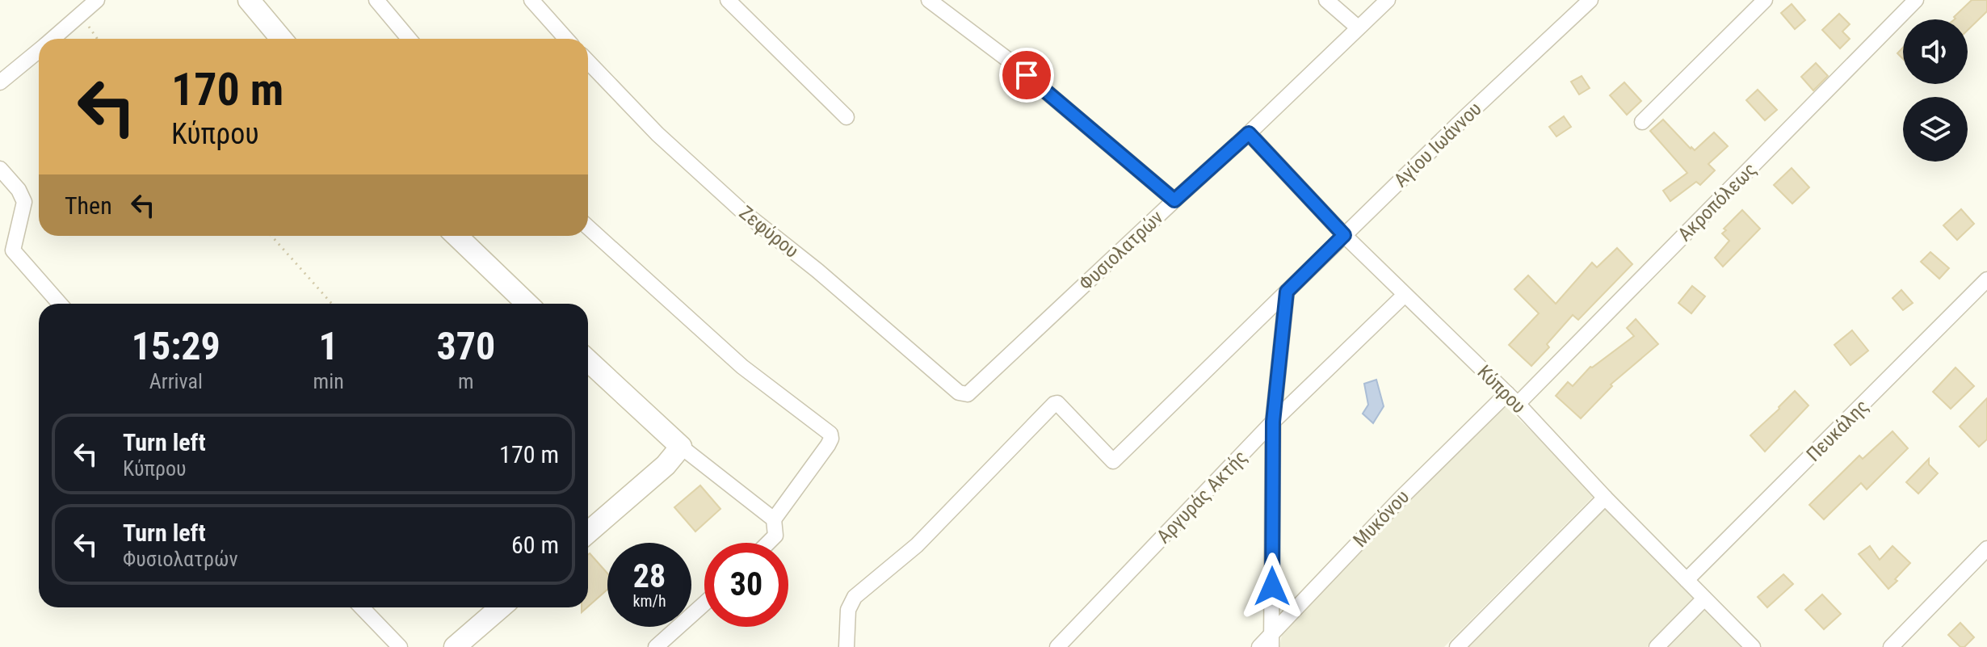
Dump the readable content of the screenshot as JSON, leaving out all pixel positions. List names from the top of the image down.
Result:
{
  "streets": {
    "street": [
      "Αγίου Ιωάννου",
      "Ακροπόλεως",
      "Ζεφύρου",
      "Φυσιολατρών",
      "Κύπρου",
      "Πευκάλης",
      "Αργυράς Ακτής",
      "Μυκόνου"
    ]
  },
  "crossings": [
    ["Αγίου Ιωάννου", "Κύπρου"],
    ["Ακροπόλεως", "Κύπρου"],
    ["Ακροπόλεως", "Μυκόνου"],
    ["Ζεφύρου", "Φυσιολατρών"],
    ["Φυσιολατρών", "Κύπρου"],
    ["Κύπρου", "Πευκάλης"],
    ["Κύπρου", "Αργυράς Ακτής"],
    ["Κύπρου", "Μυκόνου"]
  ],
  "page": {
    "turn": ["170 m", "Κύπρου"],
    "then": "Then",
    "eta": [
      "15:29",
      "Arrival",
      "1",
      "min",
      "370",
      "m"
    ],
    "list": [
      {
        "name": "Turn left",
        "note": "Κύπρου",
        "value": "170 m"
      },
      {
        "name": "Turn left",
        "note": "Φυσιολατρών",
        "value": "60 m"
      }
    ],
    "speed": "28 km/h",
    "limit": "30"
  }
}
